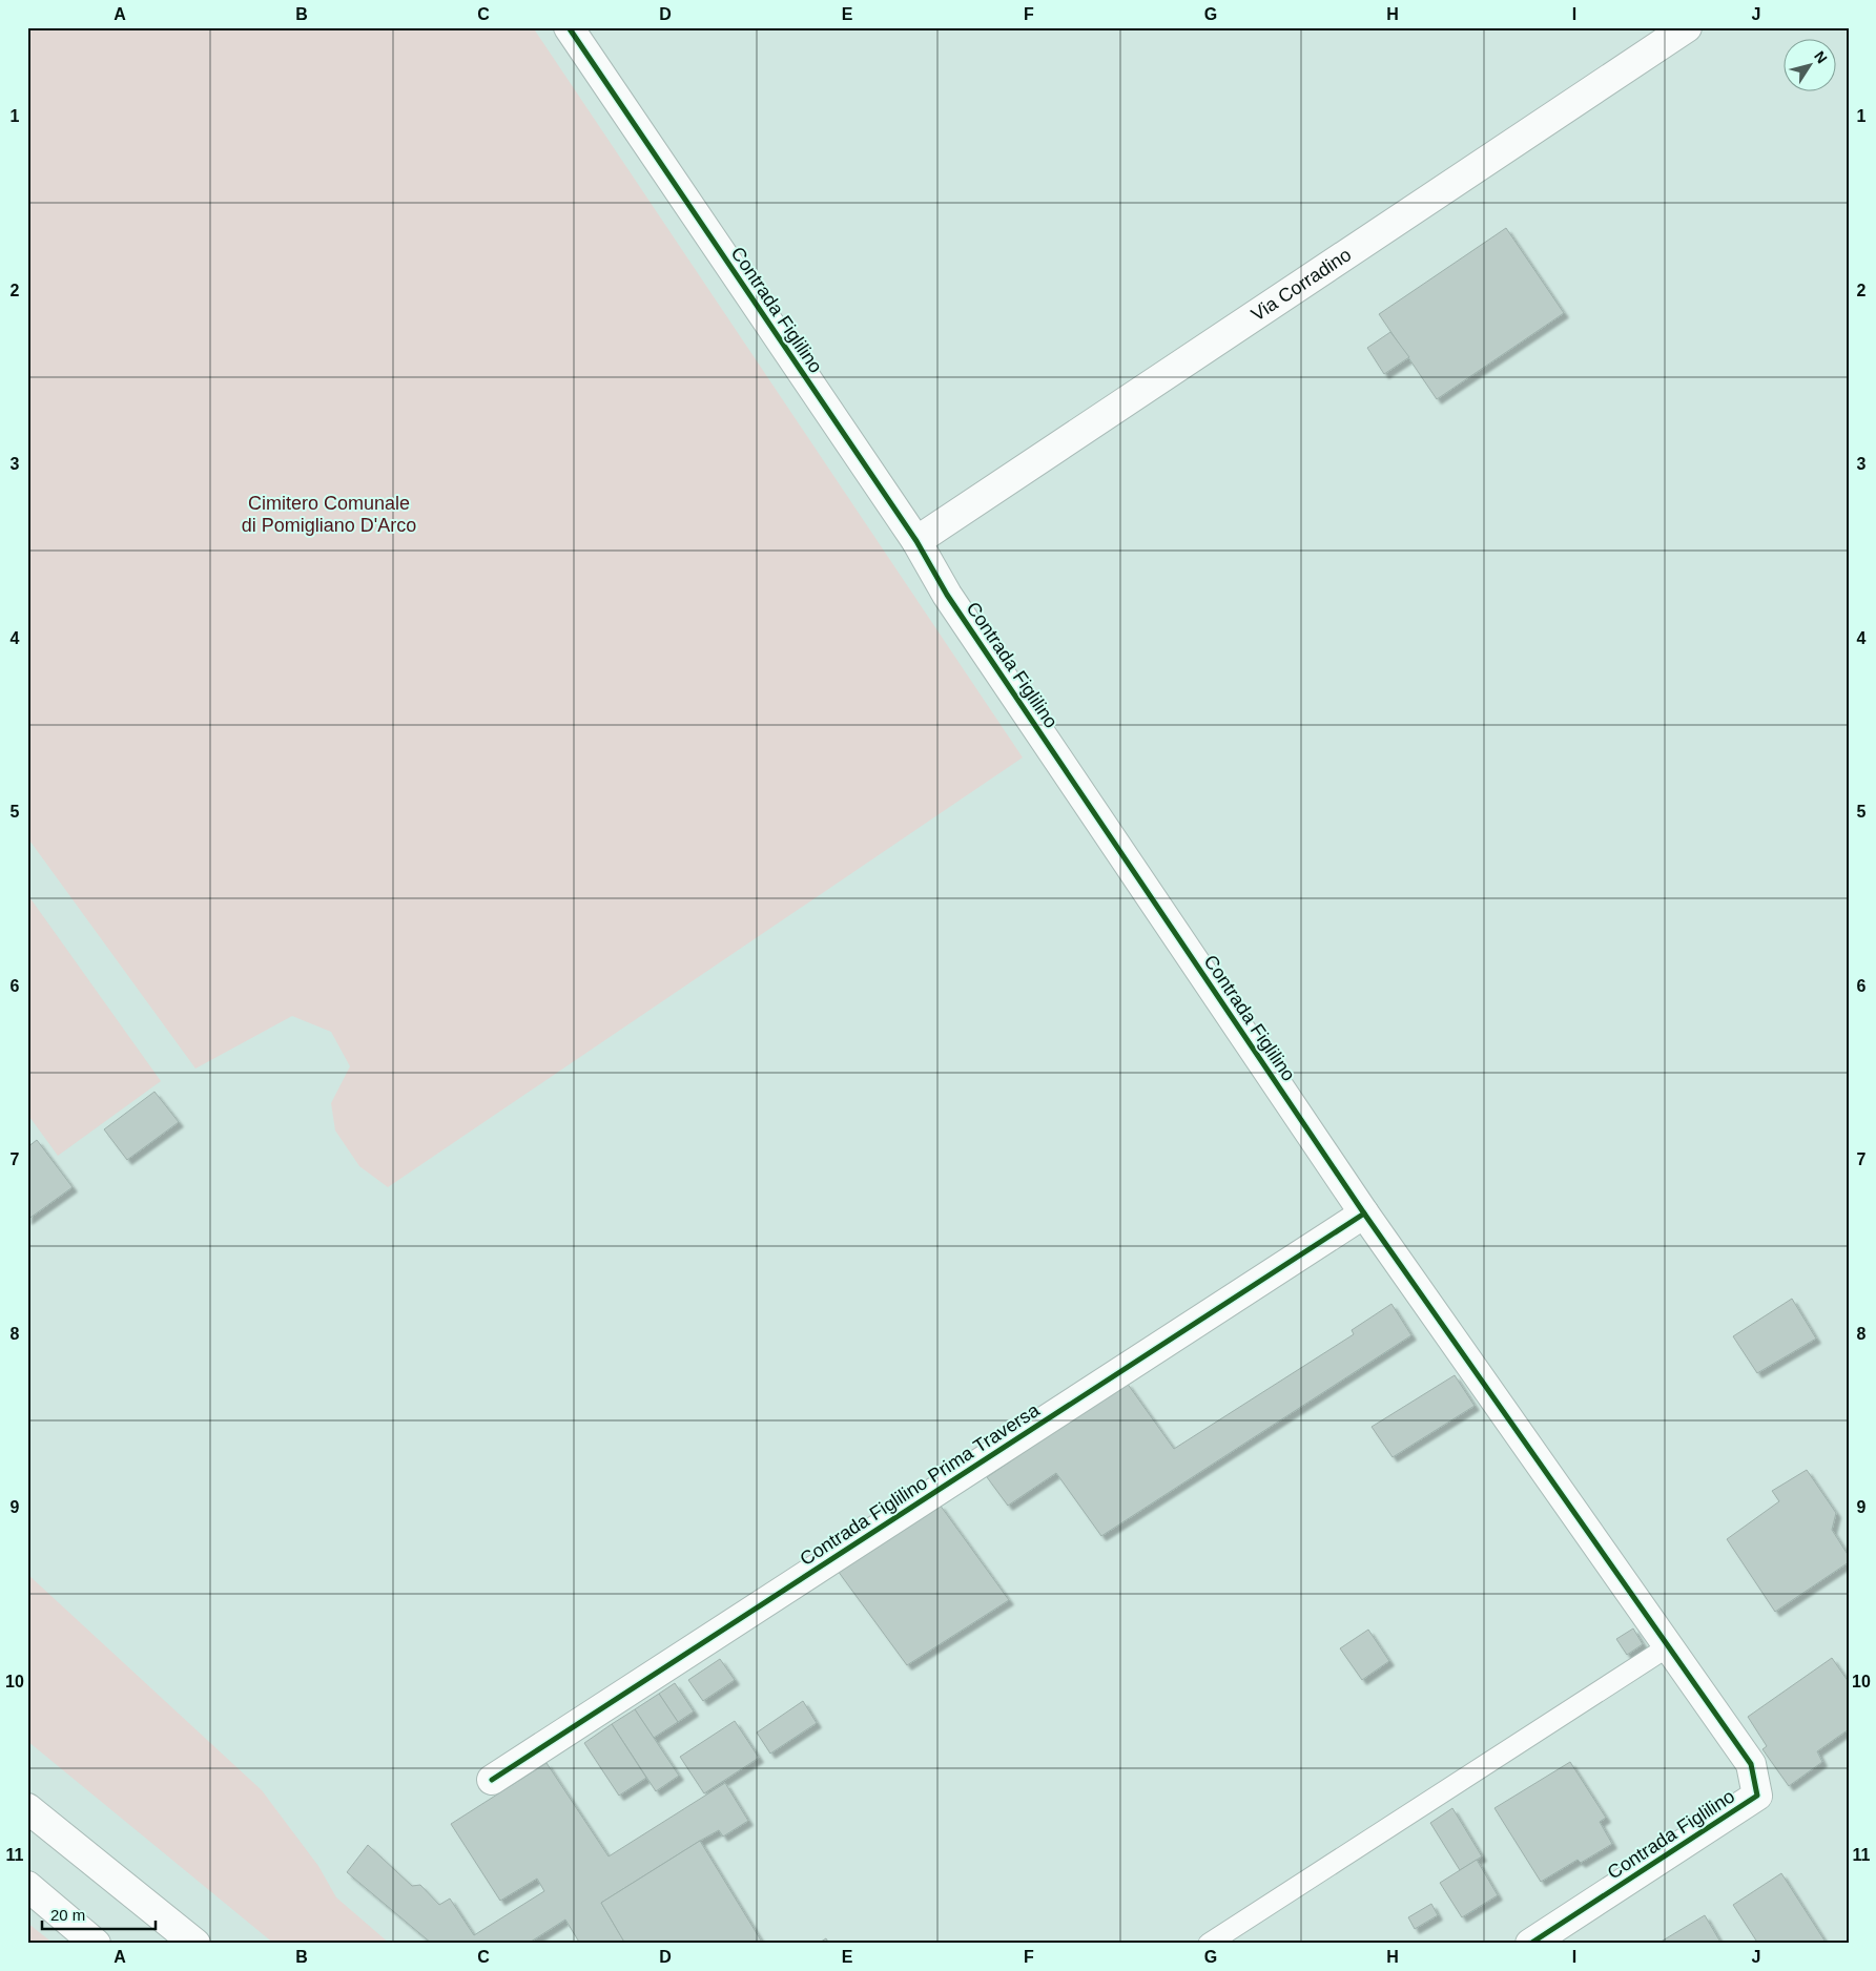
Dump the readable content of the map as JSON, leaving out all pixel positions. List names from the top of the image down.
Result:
{
  "streets": {
    "main road": ["Via Corradino", "Contrada Figlilino", "Contrada Figlilino Prima Traversa"]
  },
  "crossings": [
    ["Via Corradino", "Contrada Figlilino"],
    ["Contrada Figlilino", "Contrada Figlilino Prima Traversa"]
  ],
  "parks": ["Cimitero Comunale di Pomigliano D'Arco"],
  "scale_bar": "20 m",
  "north": "top right",
  "grid": {
    "columns": [
      "A",
      "B",
      "C",
      "D",
      "E",
      "F",
      "G",
      "H",
      "I",
      "J"
    ],
    "rows": [
      "1",
      "2",
      "3",
      "4",
      "5",
      "6",
      "7",
      "8",
      "9",
      "10",
      "11"
    ]
  }
}
